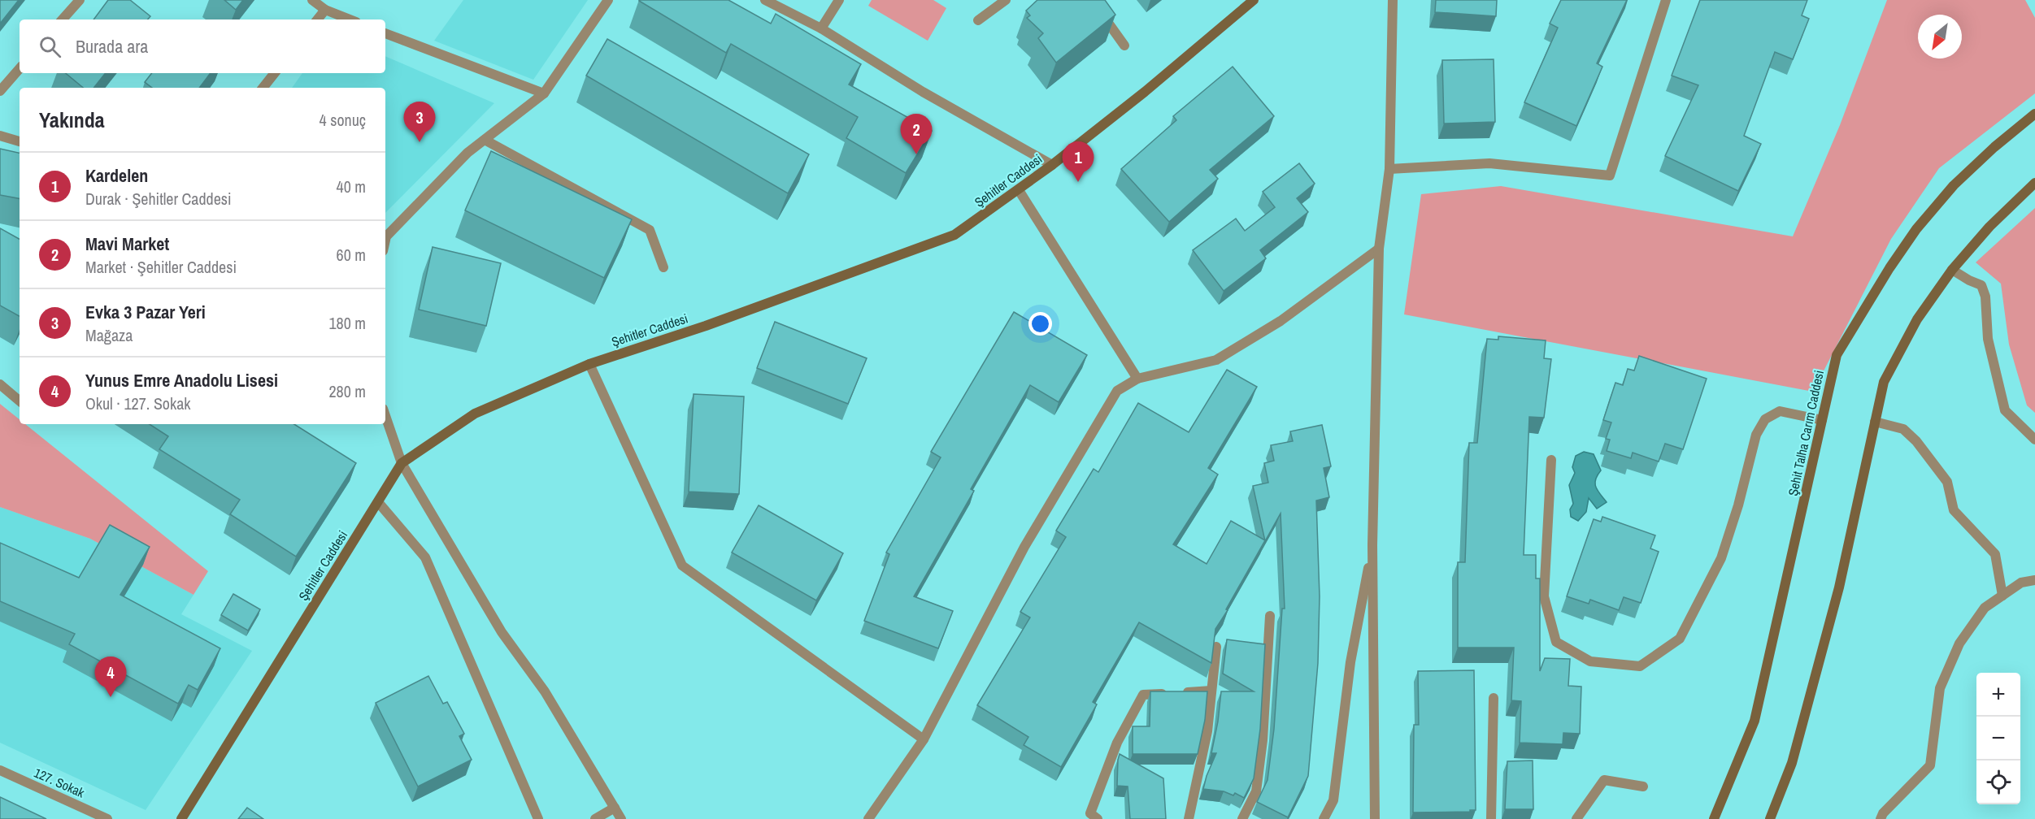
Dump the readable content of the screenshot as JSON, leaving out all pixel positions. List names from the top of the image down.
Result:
{
  "streets": {
    "street": ["Şehitler Caddesi", "Şehit Talha Carım Caddesi", "127. Sokak"]
  },
  "north": "bottom left",
  "page": {
    "search": "Burada ara",
    "heading": ["Yakında", "4 sonuç"],
    "pins": [
      "3",
      "2",
      "1",
      "4"
    ],
    "list": [
      {
        "mark": "1",
        "name": "Kardelen",
        "note": "Durak · Şehitler Caddesi",
        "value": "40 m"
      },
      {
        "mark": "2",
        "name": "Mavi Market",
        "note": "Market · Şehitler Caddesi",
        "value": "60 m"
      },
      {
        "mark": "3",
        "name": "Evka 3 Pazar Yeri",
        "note": "Mağaza",
        "value": "180 m"
      },
      {
        "mark": "4",
        "name": "Yunus Emre Anadolu Lisesi",
        "note": "Okul · 127. Sokak",
        "value": "280 m"
      }
    ],
    "map_buttons": ["+", "−"]
  }
}
